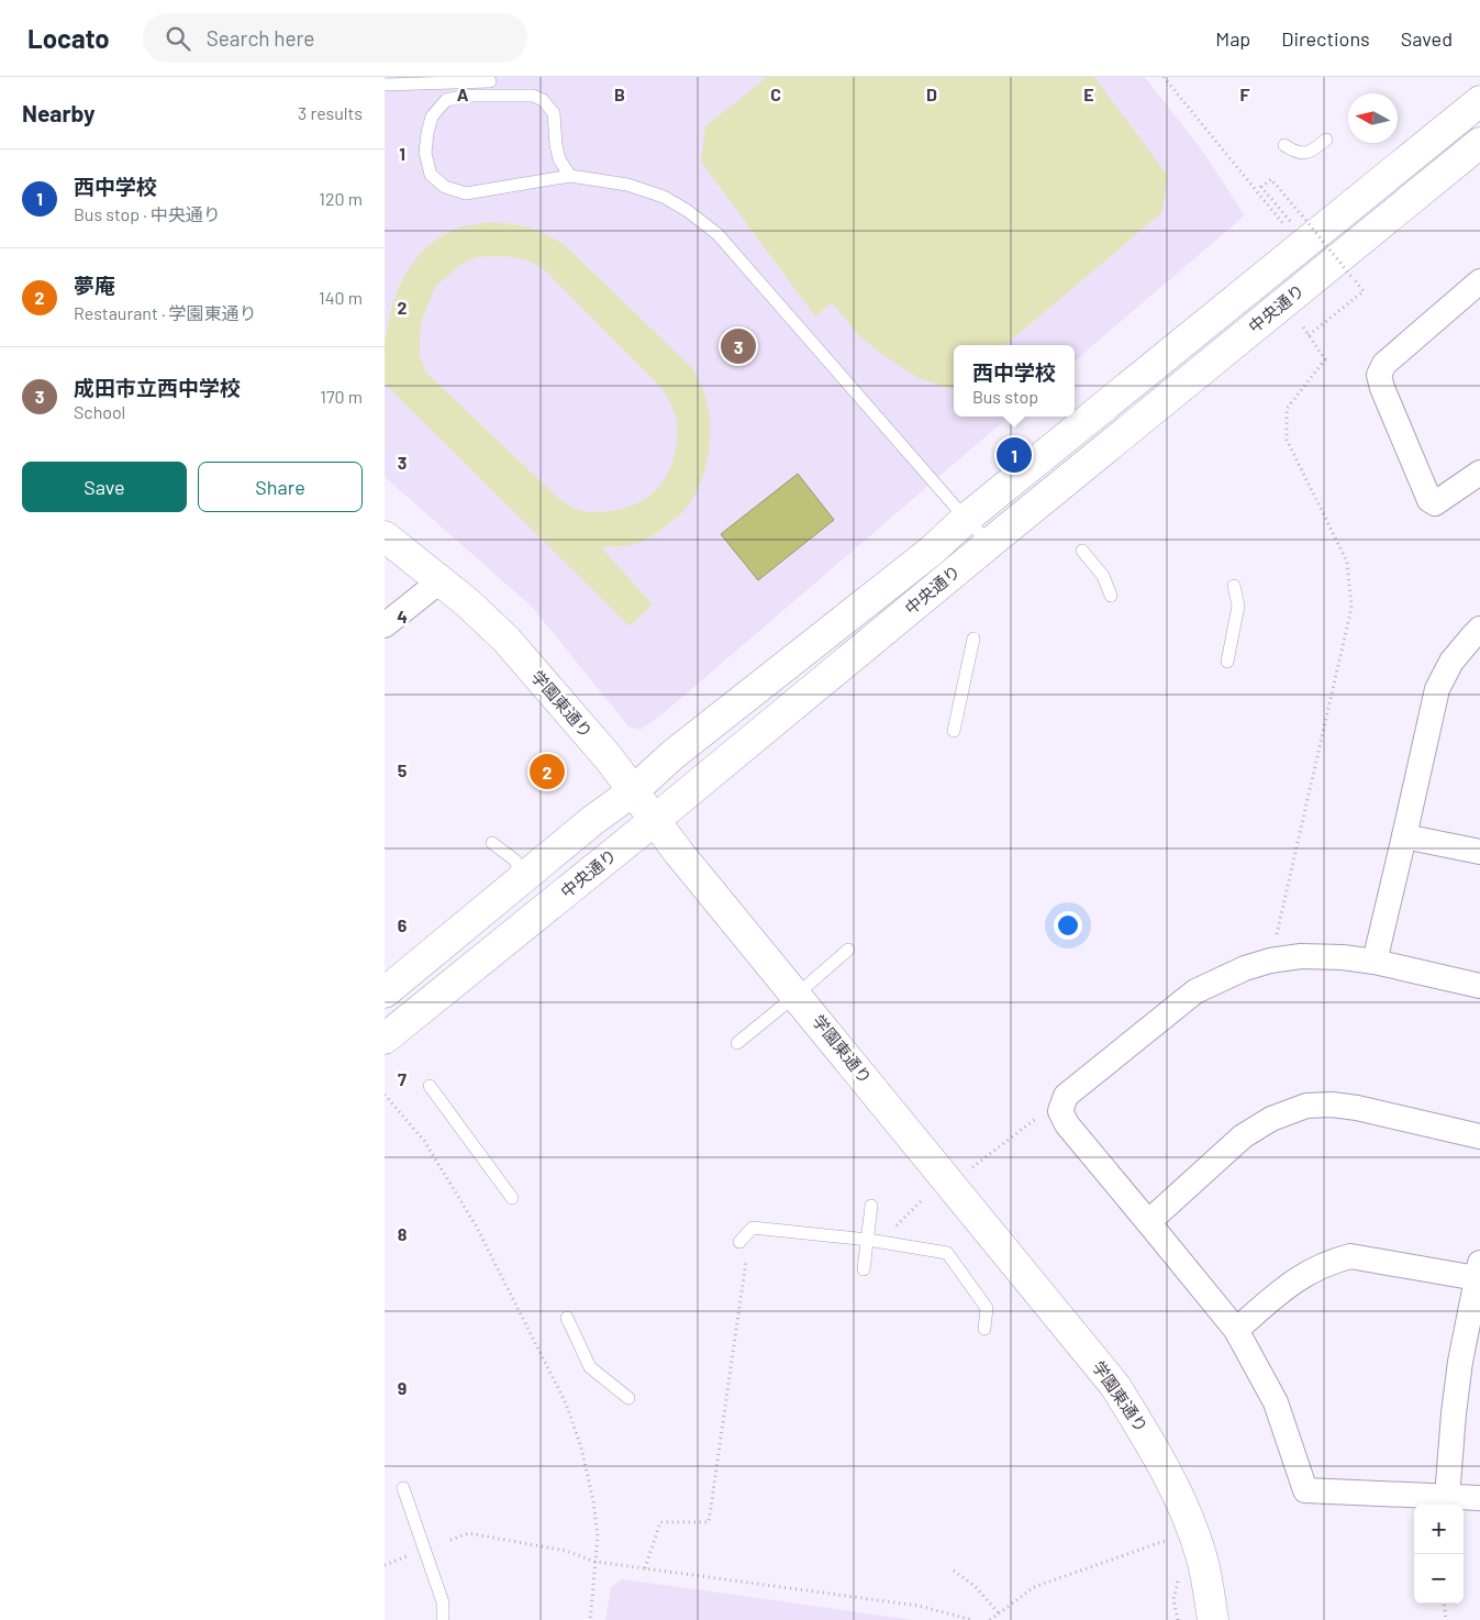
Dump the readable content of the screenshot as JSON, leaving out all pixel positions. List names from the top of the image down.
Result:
{
  "streets": {
    "street": ["中央通り", "学園東通り"]
  },
  "crossings": [
    ["中央通り", "学園東通り"]
  ],
  "north": "left",
  "page": {
    "header": "Locato",
    "search": "Search here",
    "nav": ["Map", "Directions", "Saved"],
    "heading": ["Nearby", "3 results"],
    "list": [
      {
        "mark": "1",
        "name": "西中学校",
        "note": "Bus stop · 中央通り",
        "value": "120 m"
      },
      {
        "mark": "2",
        "name": "夢庵",
        "note": "Restaurant · 学園東通り",
        "value": "140 m"
      },
      {
        "mark": "3",
        "name": "成田市立西中学校",
        "note": "School",
        "value": "170 m"
      }
    ],
    "pins": ["3", "1", "2"],
    "popup": ["西中学校", "Bus stop"],
    "buttons": ["Save", "Share"],
    "map_buttons": ["+", "−"]
  },
  "grid": {
    "columns": [
      "A",
      "B",
      "C",
      "D",
      "E",
      "F"
    ],
    "rows": [
      "1",
      "2",
      "3",
      "4",
      "5",
      "6",
      "7",
      "8",
      "9"
    ]
  }
}
